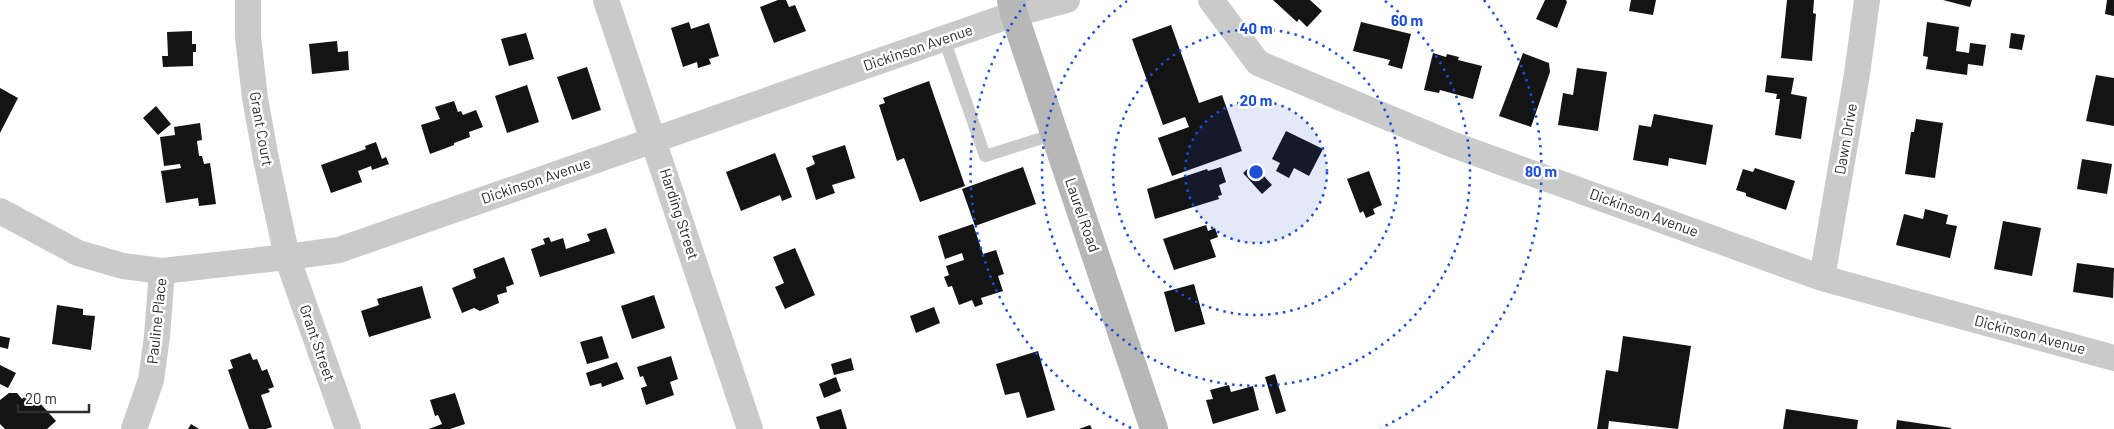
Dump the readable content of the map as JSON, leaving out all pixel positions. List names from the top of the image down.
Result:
{
  "streets": {
    "main road": ["Laurel Road"],
    "street": [
      "Dickinson Avenue",
      "Grant Court",
      "Dawn Drive",
      "Harding Street",
      "Pauline Place",
      "Grant Street"
    ]
  },
  "crossings": [
    ["Dickinson Avenue", "Grant Court"],
    ["Dickinson Avenue", "Dawn Drive"],
    ["Dickinson Avenue", "Harding Street"],
    ["Dickinson Avenue", "Laurel Road"],
    ["Dickinson Avenue", "Pauline Place"],
    ["Dickinson Avenue", "Grant Street"],
    ["Grant Court", "Grant Street"]
  ],
  "scale_bar": "20 m",
  "rings": [
    "60 m",
    "40 m",
    "20 m",
    "80 m"
  ]
}
